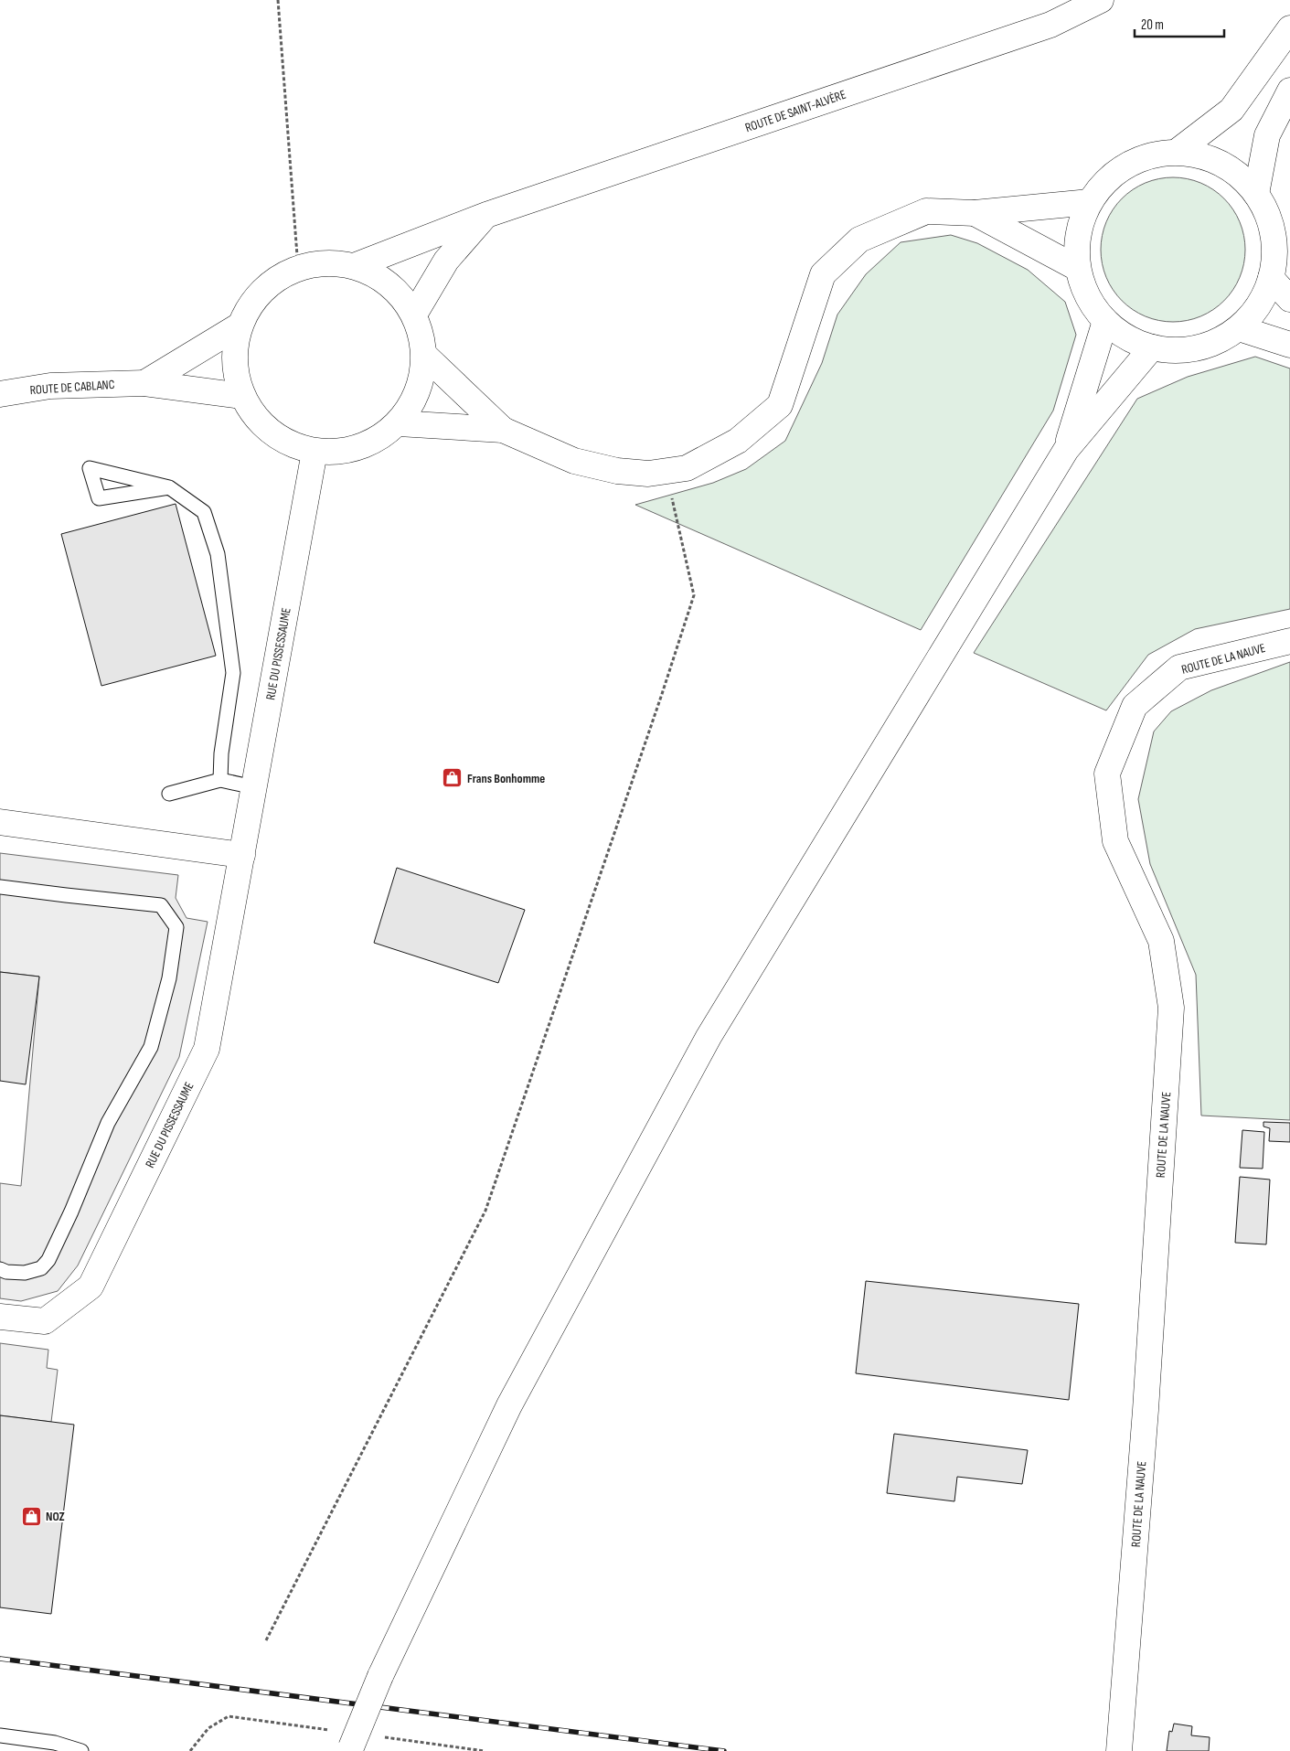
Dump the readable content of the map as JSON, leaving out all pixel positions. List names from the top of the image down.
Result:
{
  "streets": {
    "main road": [
      "ROUTE DE SAINT-ALVÈRE",
      "ROUTE DE CABLANC",
      "RUE DU PISSESSAUME",
      "ROUTE DE LA NAUVE"
    ]
  },
  "places": {
    "shop": ["Frans Bonhomme", "NOZ"]
  },
  "scale_bar": "20 m"
}
